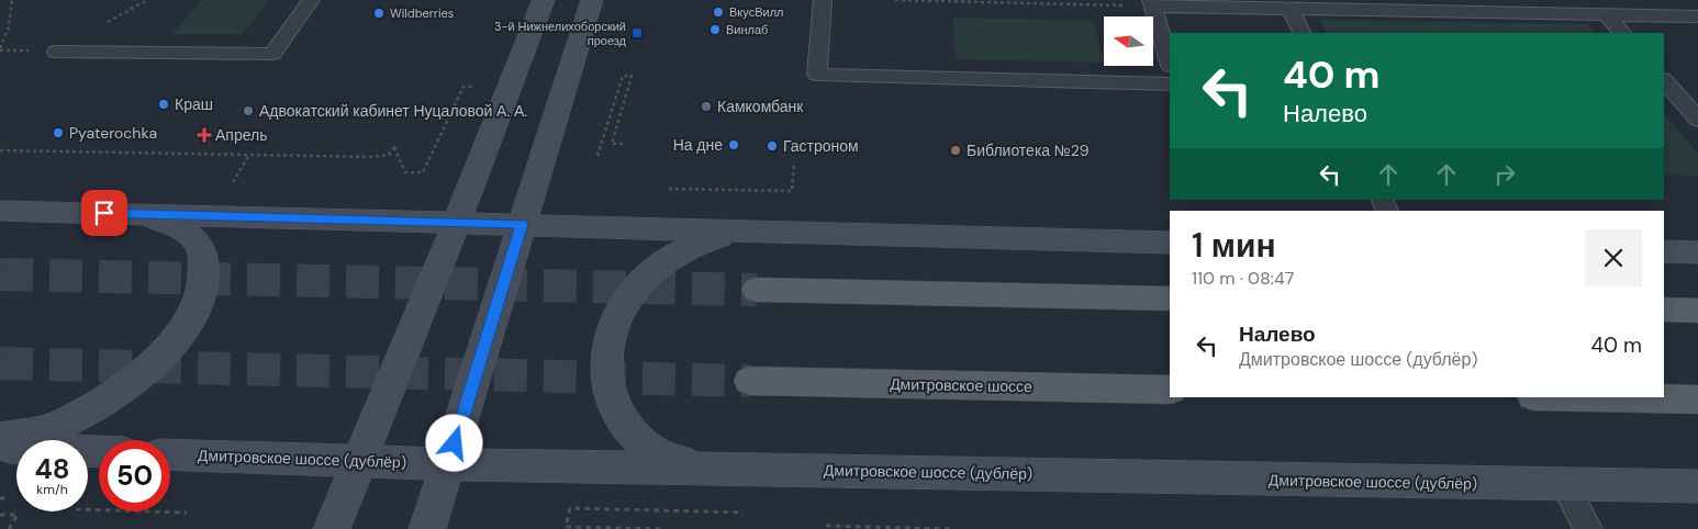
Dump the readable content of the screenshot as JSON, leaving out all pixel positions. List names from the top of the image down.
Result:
{
  "streets": {
    "main road": ["Дмитровское шоссе", "Дмитровское шоссе (дублёр)"]
  },
  "places": {
    "other": [
      "ВкусВилл",
      "Wildberries",
      "Винлаб",
      "Краш",
      "Камкомбанк",
      "Адвокатский кабинет Нуцаловой А. А.",
      "Pyaterochka",
      "На дне",
      "Гастроном",
      "Библиотека №29"
    ],
    "transit": ["3-й Нижнелихоборский проезд"],
    "health": ["Апрель"]
  },
  "north": "left",
  "page": {
    "turn": ["40 m", "Налево"],
    "heading": ["1 мин", "110 m · 08:47"],
    "list": [
      {
        "name": "Налево",
        "note": "Дмитровское шоссе (дублёр)",
        "value": "40 m"
      }
    ],
    "speed": "48 km/h",
    "limit": "50"
  }
}
